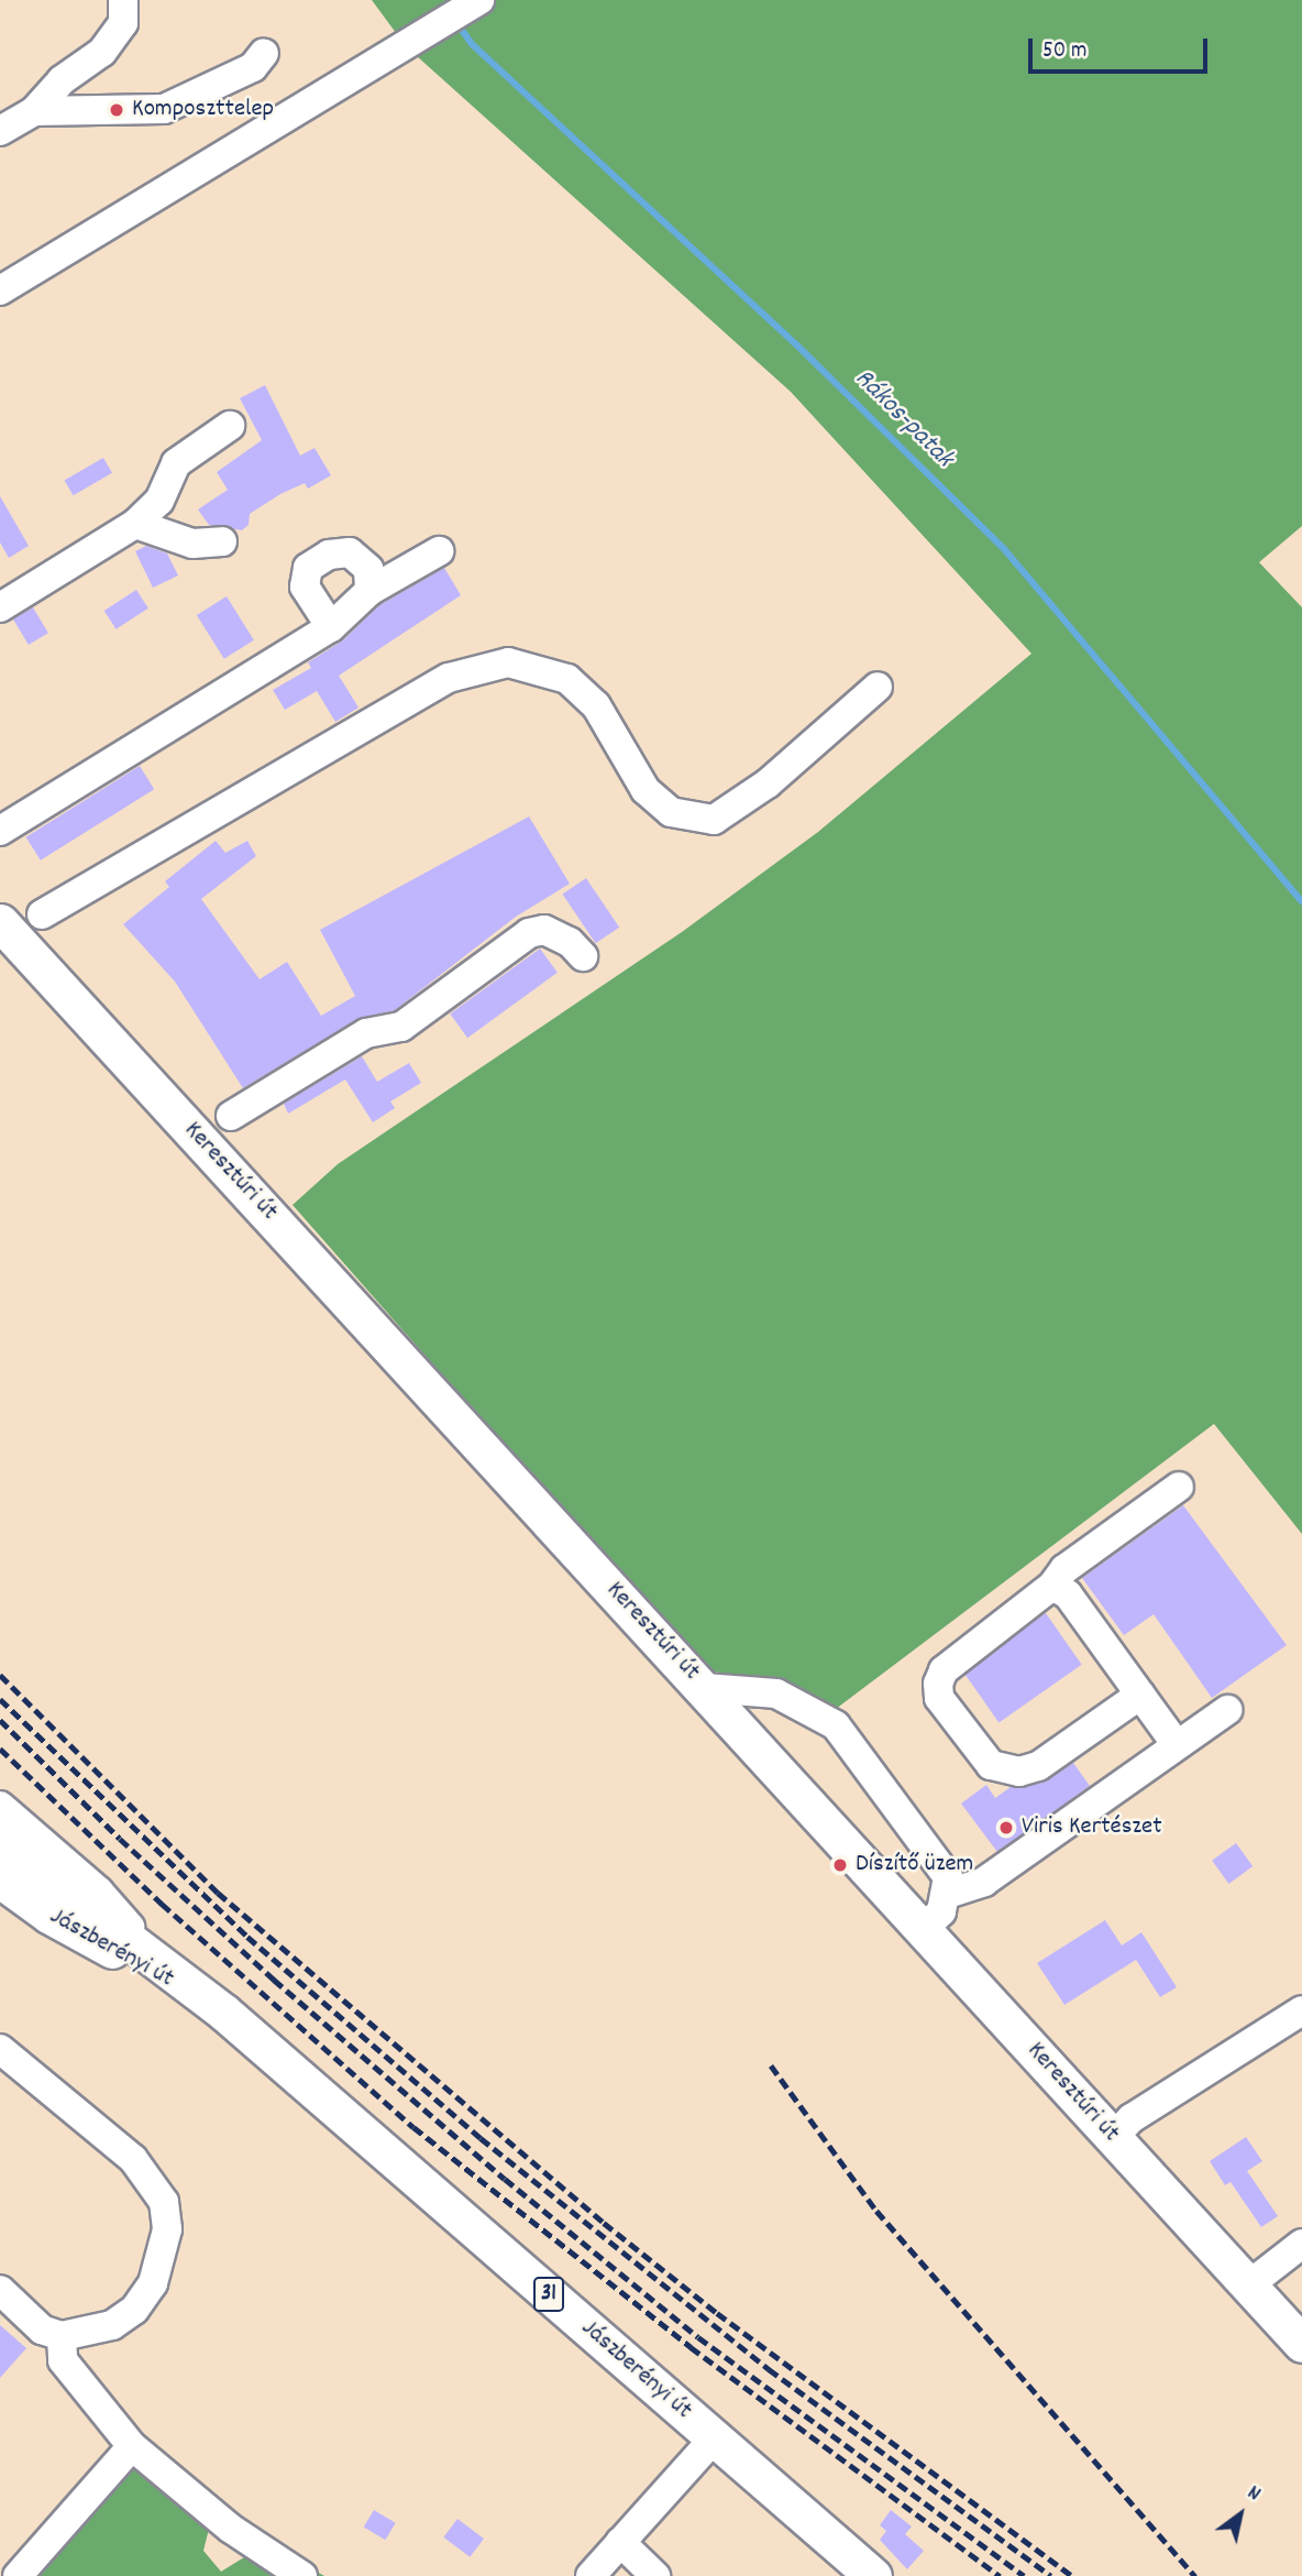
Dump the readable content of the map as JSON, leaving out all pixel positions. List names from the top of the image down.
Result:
{
  "streets": {
    "main road": ["Keresztúri út", "Jászberényi út", "31"]
  },
  "water": ["Rákos-patak"],
  "places": ["Komposzttelep", "Viris Kertészet", "Díszítő üzem"],
  "scale_bar": "50 m",
  "north": "top right"
}
